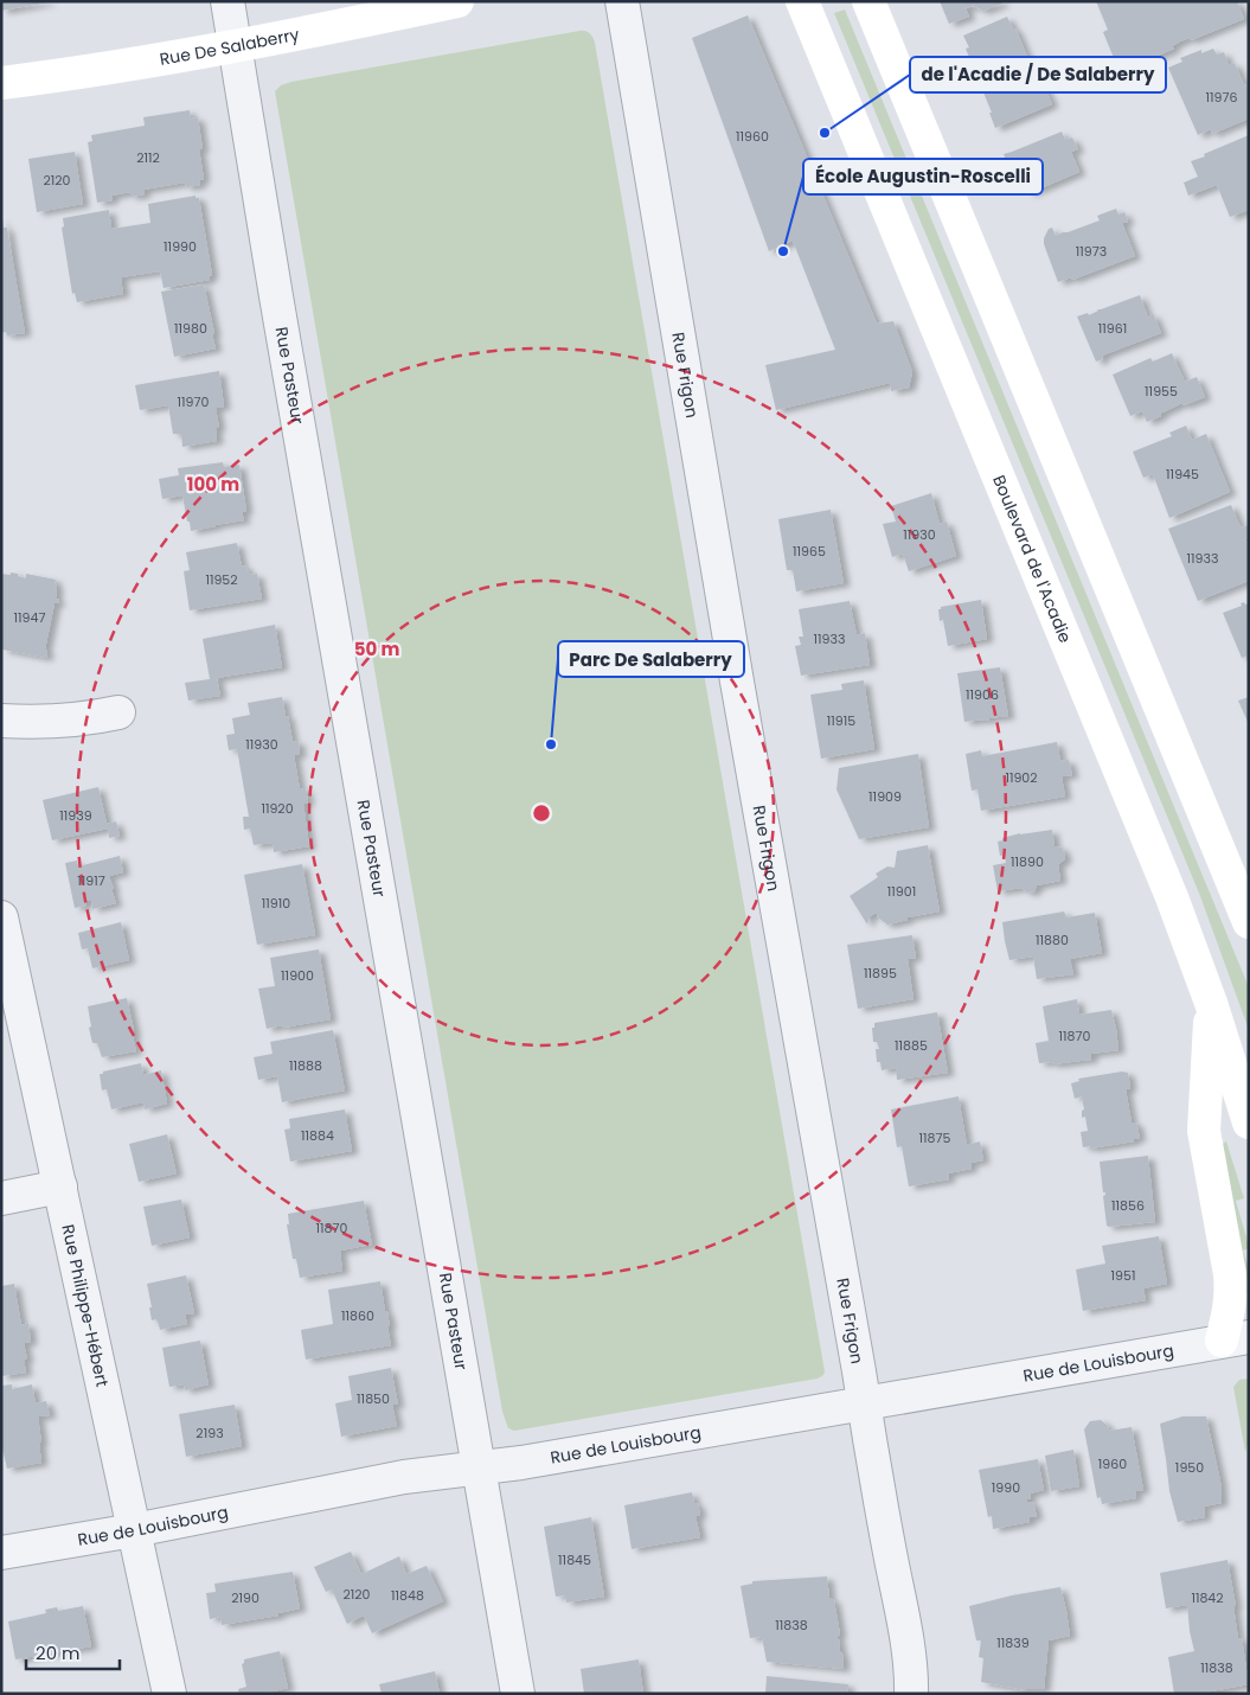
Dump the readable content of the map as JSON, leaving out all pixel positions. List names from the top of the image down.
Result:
{
  "streets": {
    "main road": ["Rue De Salaberry", "Boulevard de l'Acadie"],
    "street": [
      "Rue Pasteur",
      "Rue Frigon",
      "Rue Philippe-Hébert",
      "Rue de Louisbourg"
    ]
  },
  "crossings": [
    ["Rue De Salaberry", "Rue Pasteur"],
    ["Rue Pasteur", "Rue de Louisbourg"],
    ["Rue Frigon", "Rue de Louisbourg"],
    ["Rue Philippe-Hébert", "Rue de Louisbourg"]
  ],
  "places": ["de l'Acadie / De Salaberry", "École Augustin-Roscelli", "Parc De Salaberry"],
  "house_numbers": [
    "11976",
    "11960",
    "2112",
    "2120",
    "11990",
    "11973",
    "11980",
    "11961",
    "11955",
    "11970",
    "11945",
    "11930",
    "11965",
    "11933",
    "11952",
    "11947",
    "11933",
    "11906",
    "11915",
    "11930",
    "11902",
    "11909",
    "11920",
    "11939",
    "11890",
    "11917",
    "11901",
    "11910",
    "11880",
    "11895",
    "11900",
    "11870",
    "11885",
    "11888",
    "11884",
    "11875",
    "11856",
    "11870",
    "1951",
    "11860",
    "11850",
    "2193",
    "1960",
    "1950",
    "1990",
    "11845",
    "2120",
    "11848",
    "2190",
    "11842",
    "11838",
    "11839",
    "11838"
  ],
  "scale_bar": "20 m",
  "rings": ["100 m", "50 m"]
}
